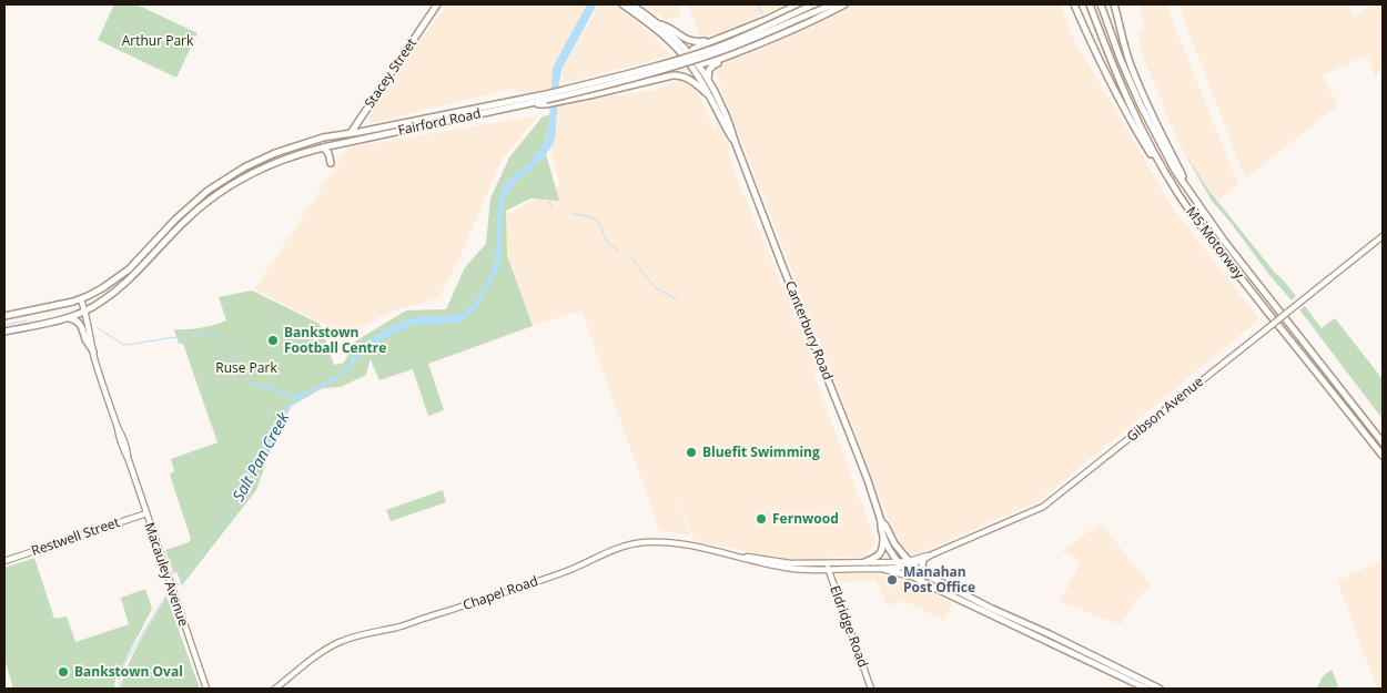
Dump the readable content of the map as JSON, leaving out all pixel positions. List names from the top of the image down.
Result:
{
  "streets": {
    "highway": [
      "Stacey Street",
      "Fairford Road",
      "M5 Motorway",
      "Canterbury Road"
    ],
    "main road": [
      "Gibson Avenue",
      "Restwell Street",
      "Macauley Avenue",
      "Chapel Road",
      "Eldridge Road"
    ]
  },
  "crossings": [
    ["Stacey Street", "Fairford Road"],
    ["Fairford Road", "Macauley Avenue"],
    ["Canterbury Road", "Gibson Avenue"],
    ["Canterbury Road", "Chapel Road"],
    ["Gibson Avenue", "Chapel Road"],
    ["Restwell Street", "Macauley Avenue"],
    ["Chapel Road", "Eldridge Road"]
  ],
  "water": ["Salt Pan Creek"],
  "parks": ["Arthur Park", "Ruse Park"],
  "places": [
    "Bankstown Football Centre",
    "Bluefit Swimming",
    "Fernwood",
    "Manahan Post Office",
    "Bankstown Oval"
  ]
}
